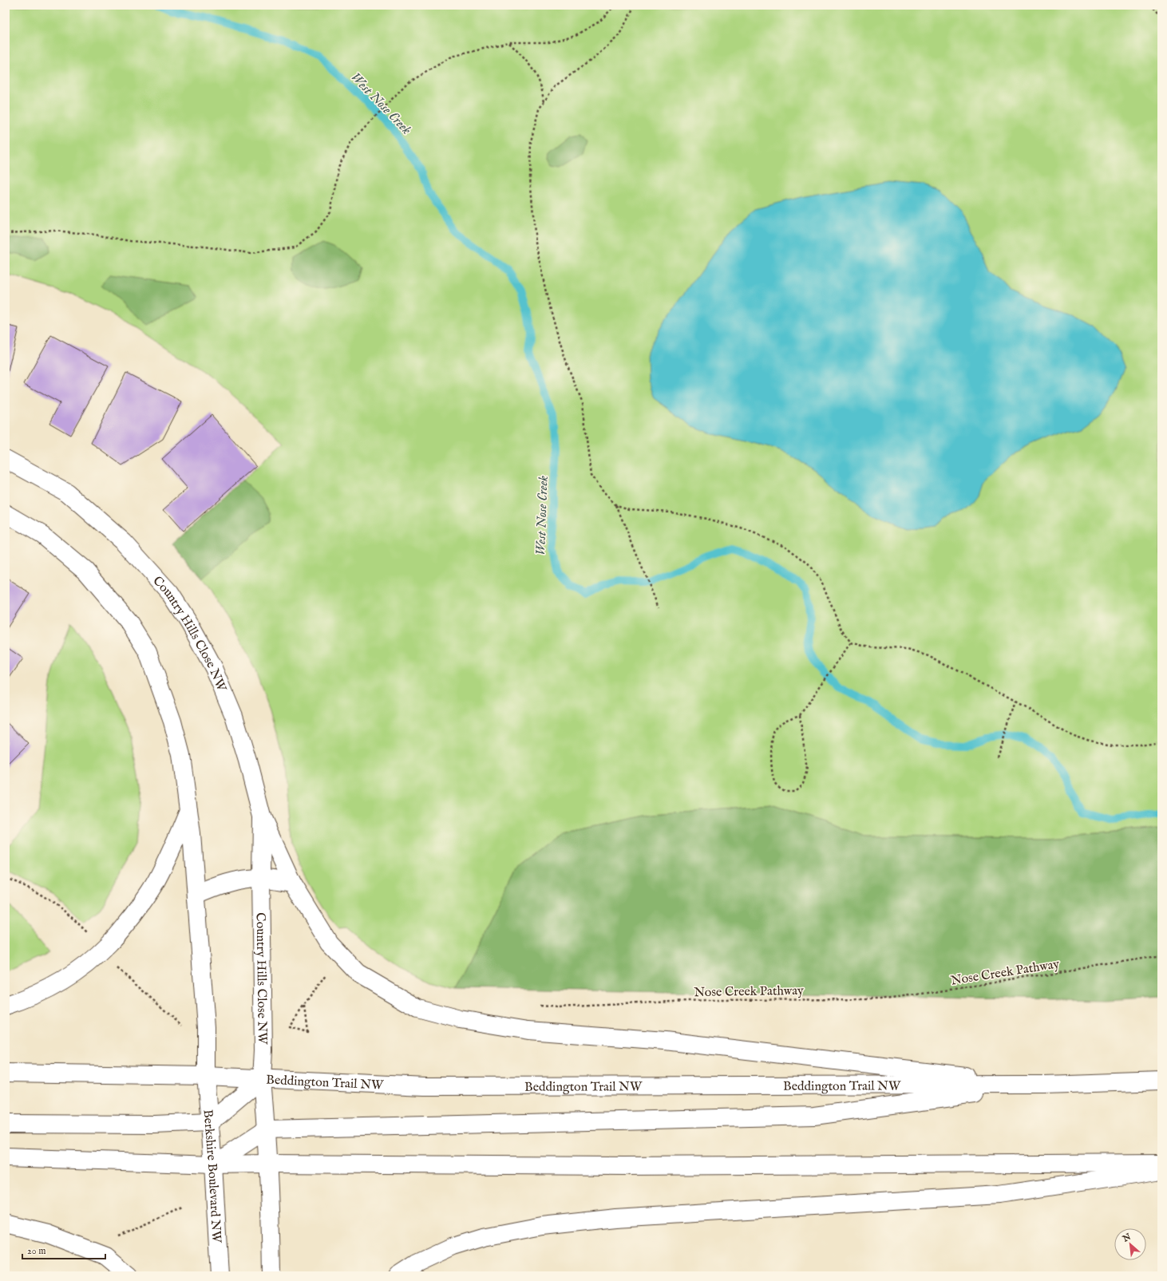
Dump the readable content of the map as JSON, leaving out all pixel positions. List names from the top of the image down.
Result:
{
  "streets": {
    "main road": ["Country Hills Close NW", "Beddington Trail NW", "Berkshire Boulevard NW"],
    "path": ["Nose Creek Pathway"]
  },
  "crossings": [
    ["Country Hills Close NW", "Beddington Trail NW"],
    ["Beddington Trail NW", "Berkshire Boulevard NW"]
  ],
  "water": ["West Nose Creek"],
  "scale_bar": "20 m",
  "north": "top left"
}
